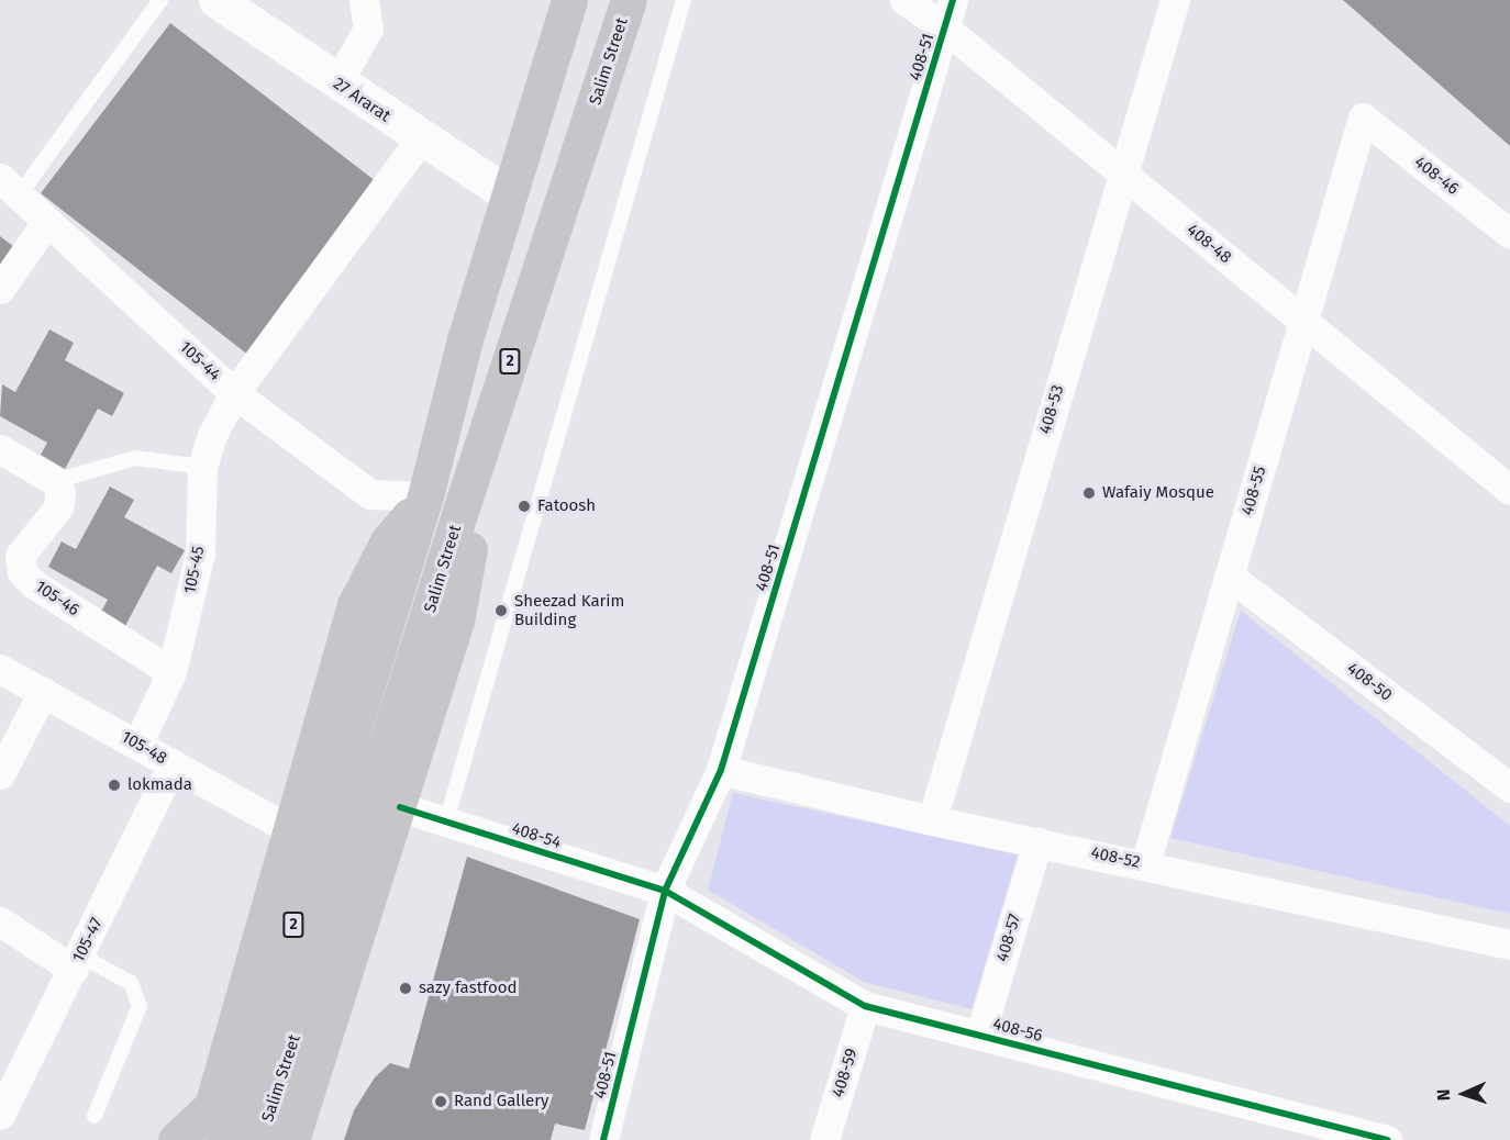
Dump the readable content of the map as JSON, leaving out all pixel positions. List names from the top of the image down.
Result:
{
  "streets": {
    "main road": ["Salim Street", "2"],
    "street": [
      "408-51",
      "27 Ararat",
      "408-46",
      "408-48",
      "105-44",
      "408-53",
      "408-55",
      "105-45",
      "105-46",
      "408-50",
      "105-48",
      "408-54",
      "408-52",
      "408-57",
      "105-47",
      "408-56",
      "408-59"
    ]
  },
  "crossings": [
    ["408-51", "408-48"],
    ["408-51", "408-54"],
    ["408-51", "408-52"],
    ["408-51", "408-56"],
    ["Salim Street", "27 Ararat"],
    ["Salim Street", "105-44"],
    ["27 Ararat", "105-45"],
    ["408-46", "408-55"],
    ["408-48", "408-53"],
    ["408-48", "408-55"],
    ["105-44", "105-45"],
    ["408-53", "408-52"],
    ["408-55", "408-50"],
    ["408-55", "408-52"],
    ["105-45", "105-46"],
    ["105-45", "105-48"],
    ["105-48", "105-47"],
    ["408-54", "408-56"],
    ["408-52", "408-57"],
    ["408-57", "408-56"],
    ["408-56", "408-59"]
  ],
  "places": [
    "Wafaiy Mosque",
    "Fatoosh",
    "Sheezad Karim Building",
    "lokmada",
    "sazy fastfood",
    "Rand Gallery"
  ],
  "north": "left"
}
